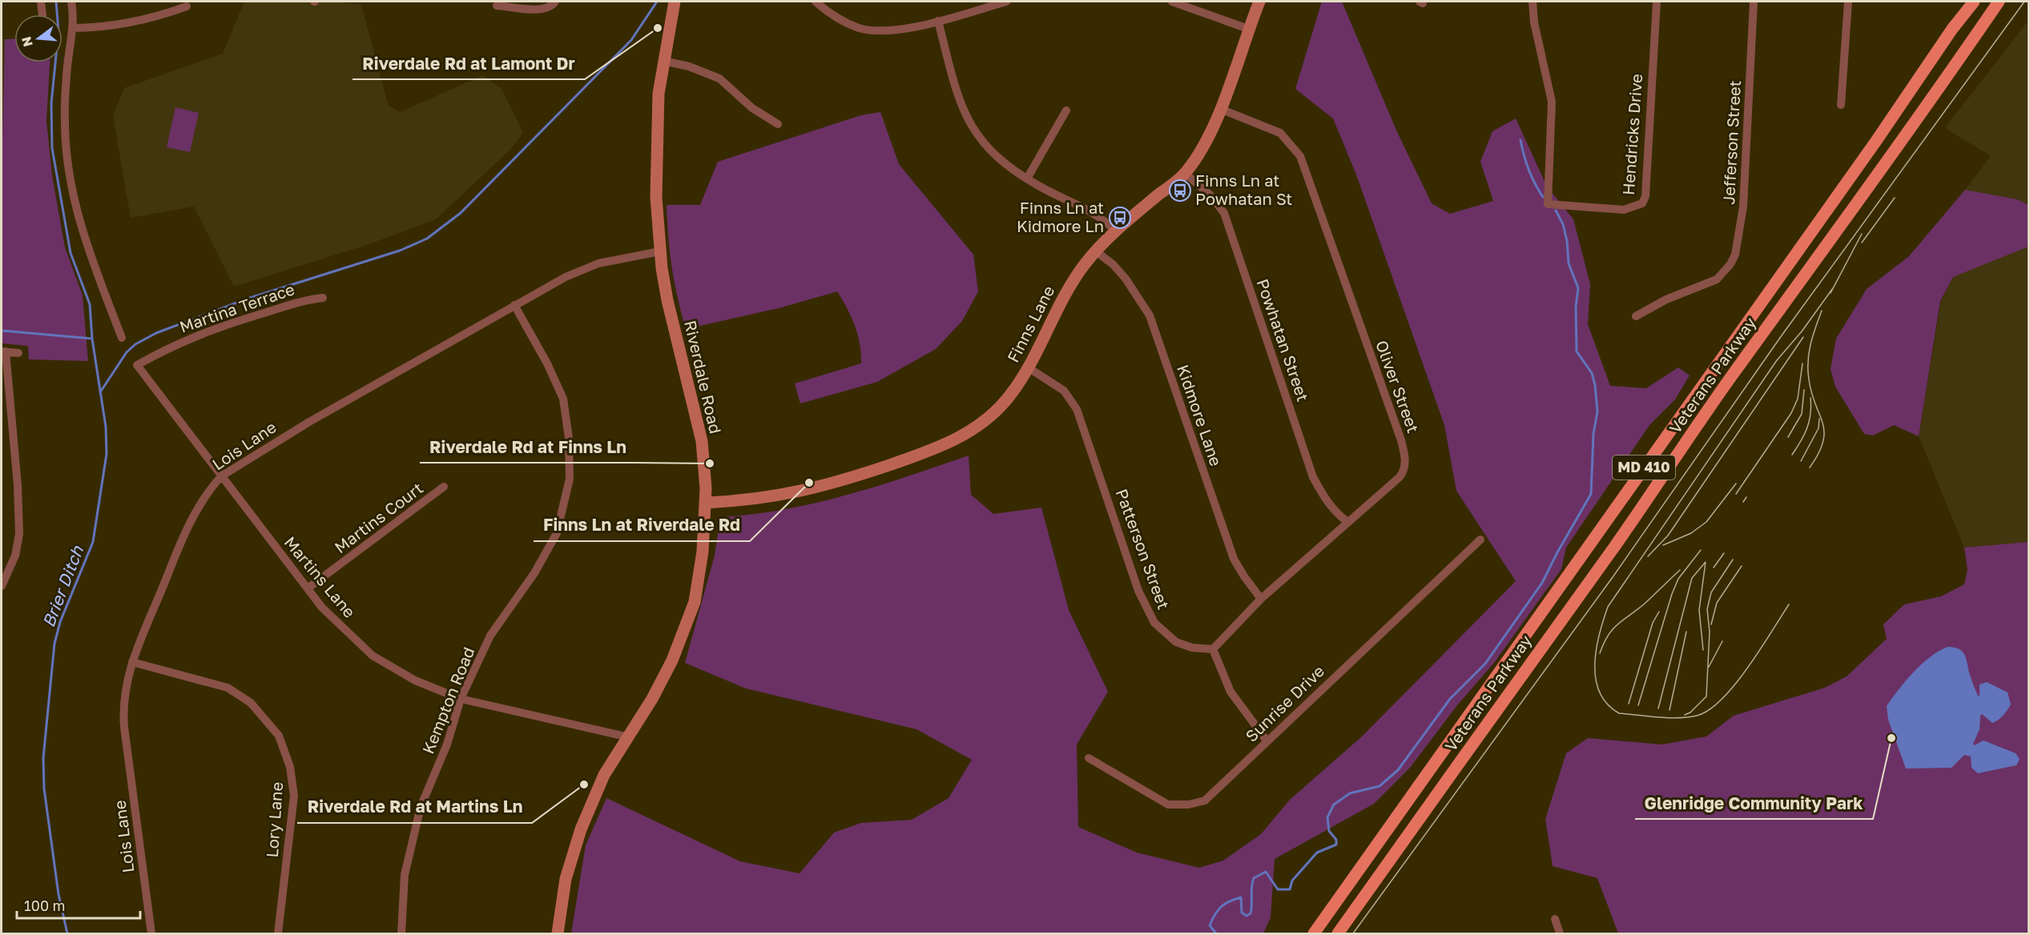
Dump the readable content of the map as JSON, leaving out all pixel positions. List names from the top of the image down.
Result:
{
  "streets": {
    "main road": [
      "Finns Lane",
      "Veterans Parkway",
      "Riverdale Road",
      "MD 410"
    ],
    "street": [
      "Hendricks Drive",
      "Jefferson Street",
      "Martina Terrace",
      "Powhatan Street",
      "Oliver Street",
      "Kidmore Lane",
      "Lois Lane",
      "Martins Court",
      "Patterson Street",
      "Martins Lane",
      "Kempton Road",
      "Sunrise Drive",
      "Lory Lane"
    ]
  },
  "crossings": [
    ["Martina Terrace", "Martins Lane"],
    ["Finns Lane", "Powhatan Street"],
    ["Finns Lane", "Riverdale Road"],
    ["Finns Lane", "Oliver Street"],
    ["Finns Lane", "Kidmore Lane"],
    ["Finns Lane", "Patterson Street"],
    ["Powhatan Street", "Oliver Street"],
    ["Riverdale Road", "Lois Lane"],
    ["Riverdale Road", "Martins Lane"],
    ["Oliver Street", "Kidmore Lane"],
    ["Oliver Street", "Patterson Street"],
    ["Lois Lane", "Martins Lane"],
    ["Lois Lane", "Kempton Road"],
    ["Lois Lane", "Lory Lane"],
    ["Martins Court", "Martins Lane"],
    ["Martins Lane", "Kempton Road"]
  ],
  "water": ["Brier Ditch"],
  "places": {
    "other": [
      "Riverdale Rd at Lamont Dr",
      "Riverdale Rd at Finns Ln",
      "Finns Ln at Riverdale Rd",
      "Glenridge Community Park",
      "Riverdale Rd at Martins Ln"
    ],
    "bus stop": ["Finns Ln at Powhatan St", "Finns Ln at Kidmore Ln"]
  },
  "scale_bar": "100 m",
  "north": "left"
}
